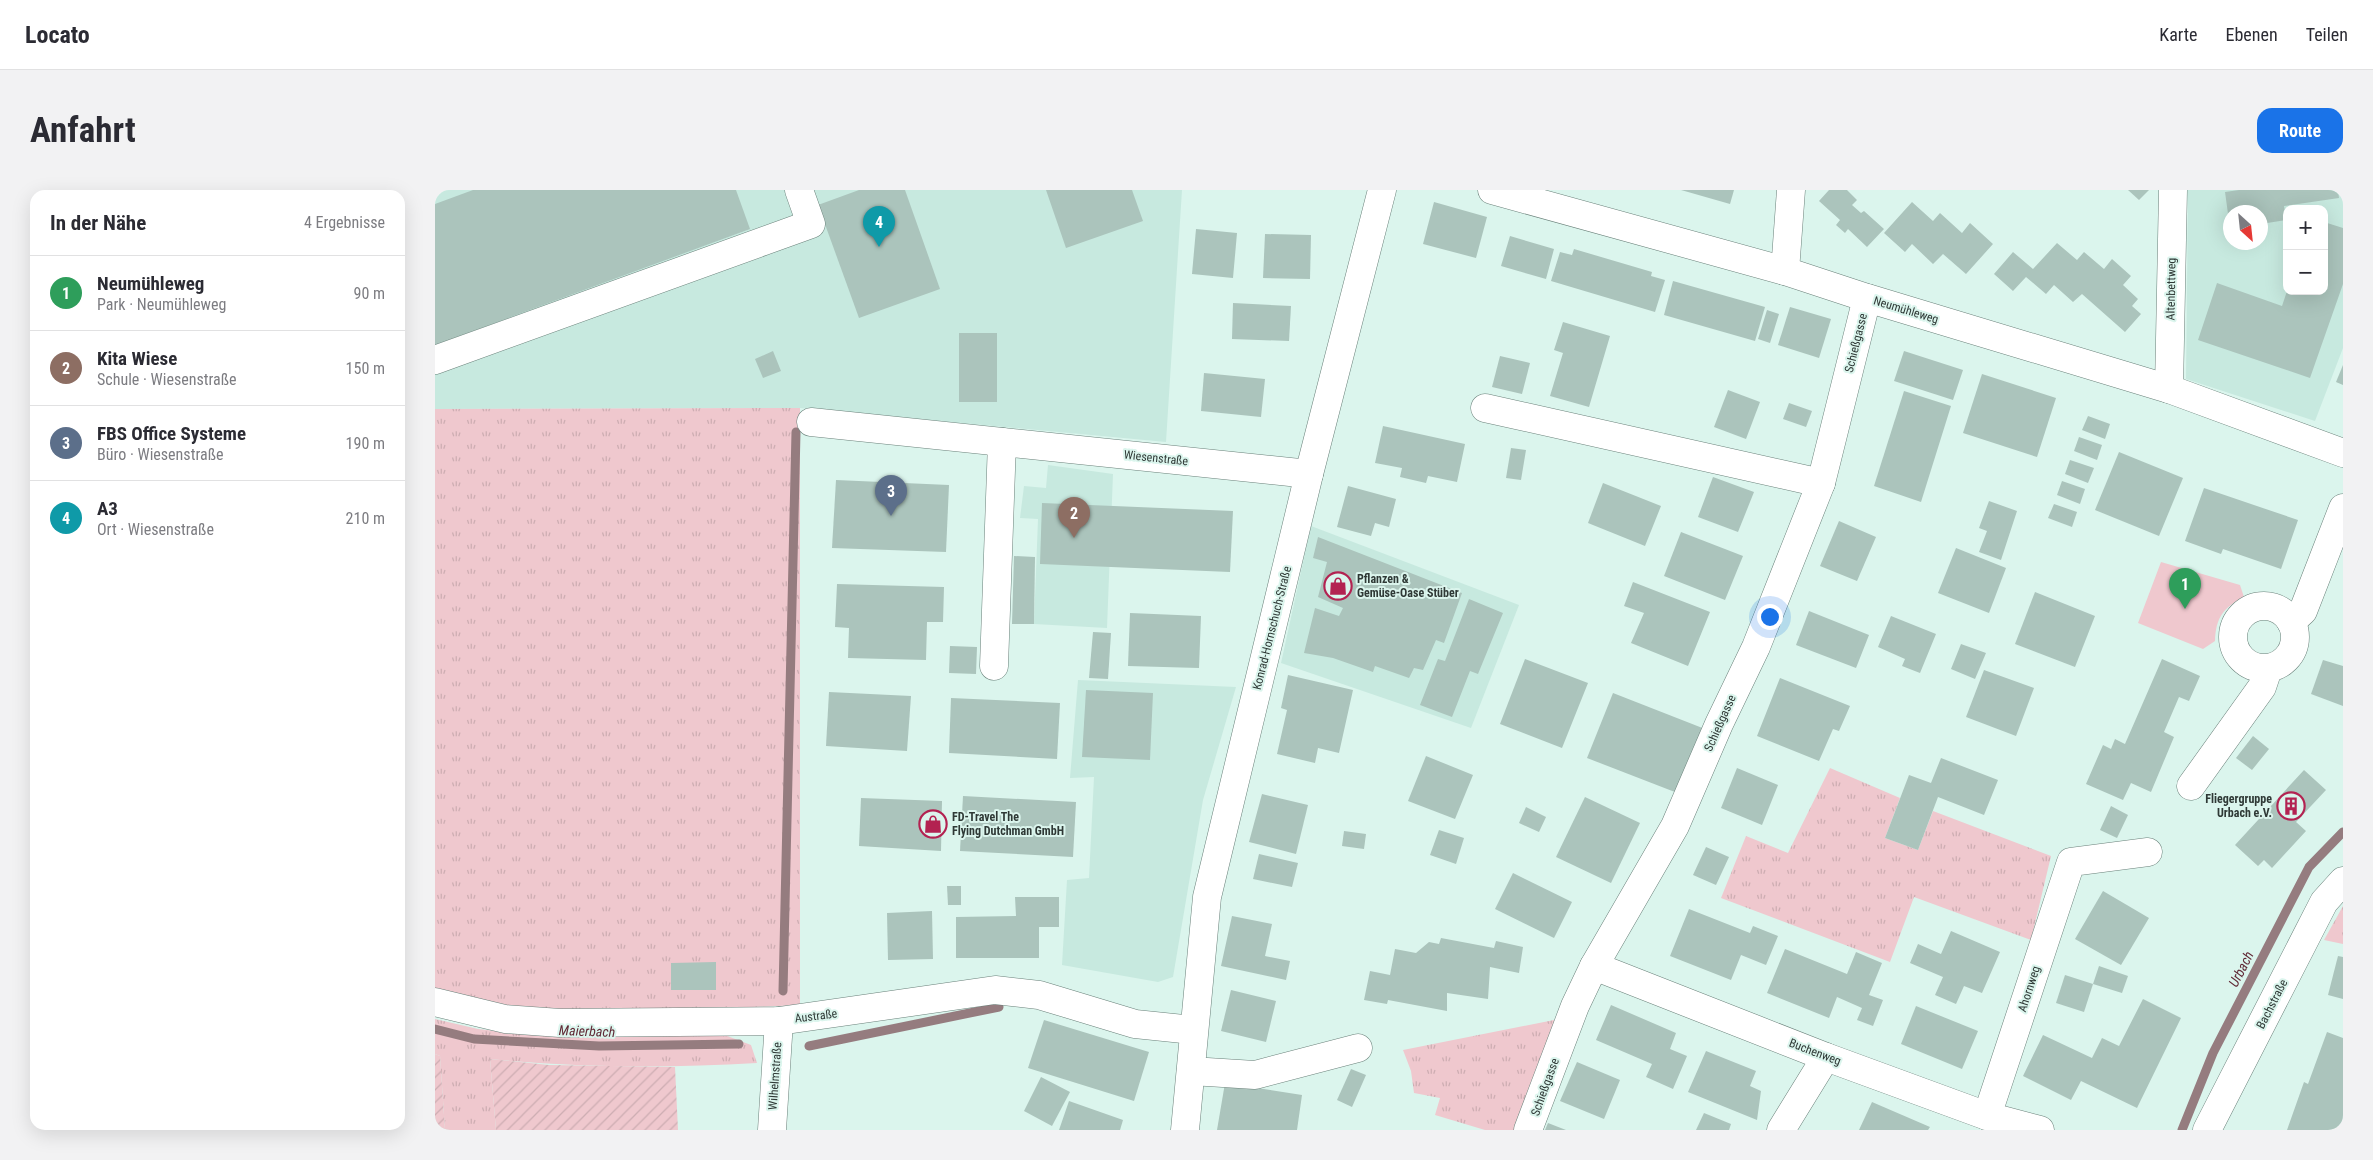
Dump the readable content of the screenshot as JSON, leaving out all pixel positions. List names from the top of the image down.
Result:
{
  "streets": {
    "street": [
      "Altenbettweg",
      "Neumühleweg",
      "Schießgasse",
      "Wiesenstraße",
      "Konrad-Hornschuch-Straße",
      "Ahornweg",
      "Bachstraße",
      "Austraße",
      "Buchenweg",
      "Wilhelmstraße"
    ]
  },
  "crossings": [
    ["Altenbettweg", "Neumühleweg"],
    ["Neumühleweg", "Schießgasse"],
    ["Schießgasse", "Buchenweg"],
    ["Wiesenstraße", "Konrad-Hornschuch-Straße"],
    ["Konrad-Hornschuch-Straße", "Austraße"],
    ["Ahornweg", "Buchenweg"],
    ["Austraße", "Wilhelmstraße"]
  ],
  "water": ["Urbach", "Maierbach"],
  "places": {
    "shop": ["Pflanzen & Gemüse-Oase Stüber", "FD-Travel The Flying Dutchman GmbH"],
    "building": ["Fliegergruppe Urbach e.V."]
  },
  "north": "bottom right",
  "page": {
    "header": "Locato",
    "nav": ["Karte", "Ebenen", "Teilen"],
    "buttons": "Route",
    "title": "Anfahrt",
    "heading": ["In der Nähe", "4 Ergebnisse"],
    "map_buttons": ["+", "−"],
    "pins": [
      "4",
      "3",
      "2",
      "1"
    ],
    "list": [
      {
        "mark": "1",
        "name": "Neumühleweg",
        "note": "Park · Neumühleweg",
        "value": "90 m"
      },
      {
        "mark": "2",
        "name": "Kita Wiese",
        "note": "Schule · Wiesenstraße",
        "value": "150 m"
      },
      {
        "mark": "3",
        "name": "FBS Office Systeme",
        "note": "Büro · Wiesenstraße",
        "value": "190 m"
      },
      {
        "mark": "4",
        "name": "A3",
        "note": "Ort · Wiesenstraße",
        "value": "210 m"
      }
    ]
  }
}
